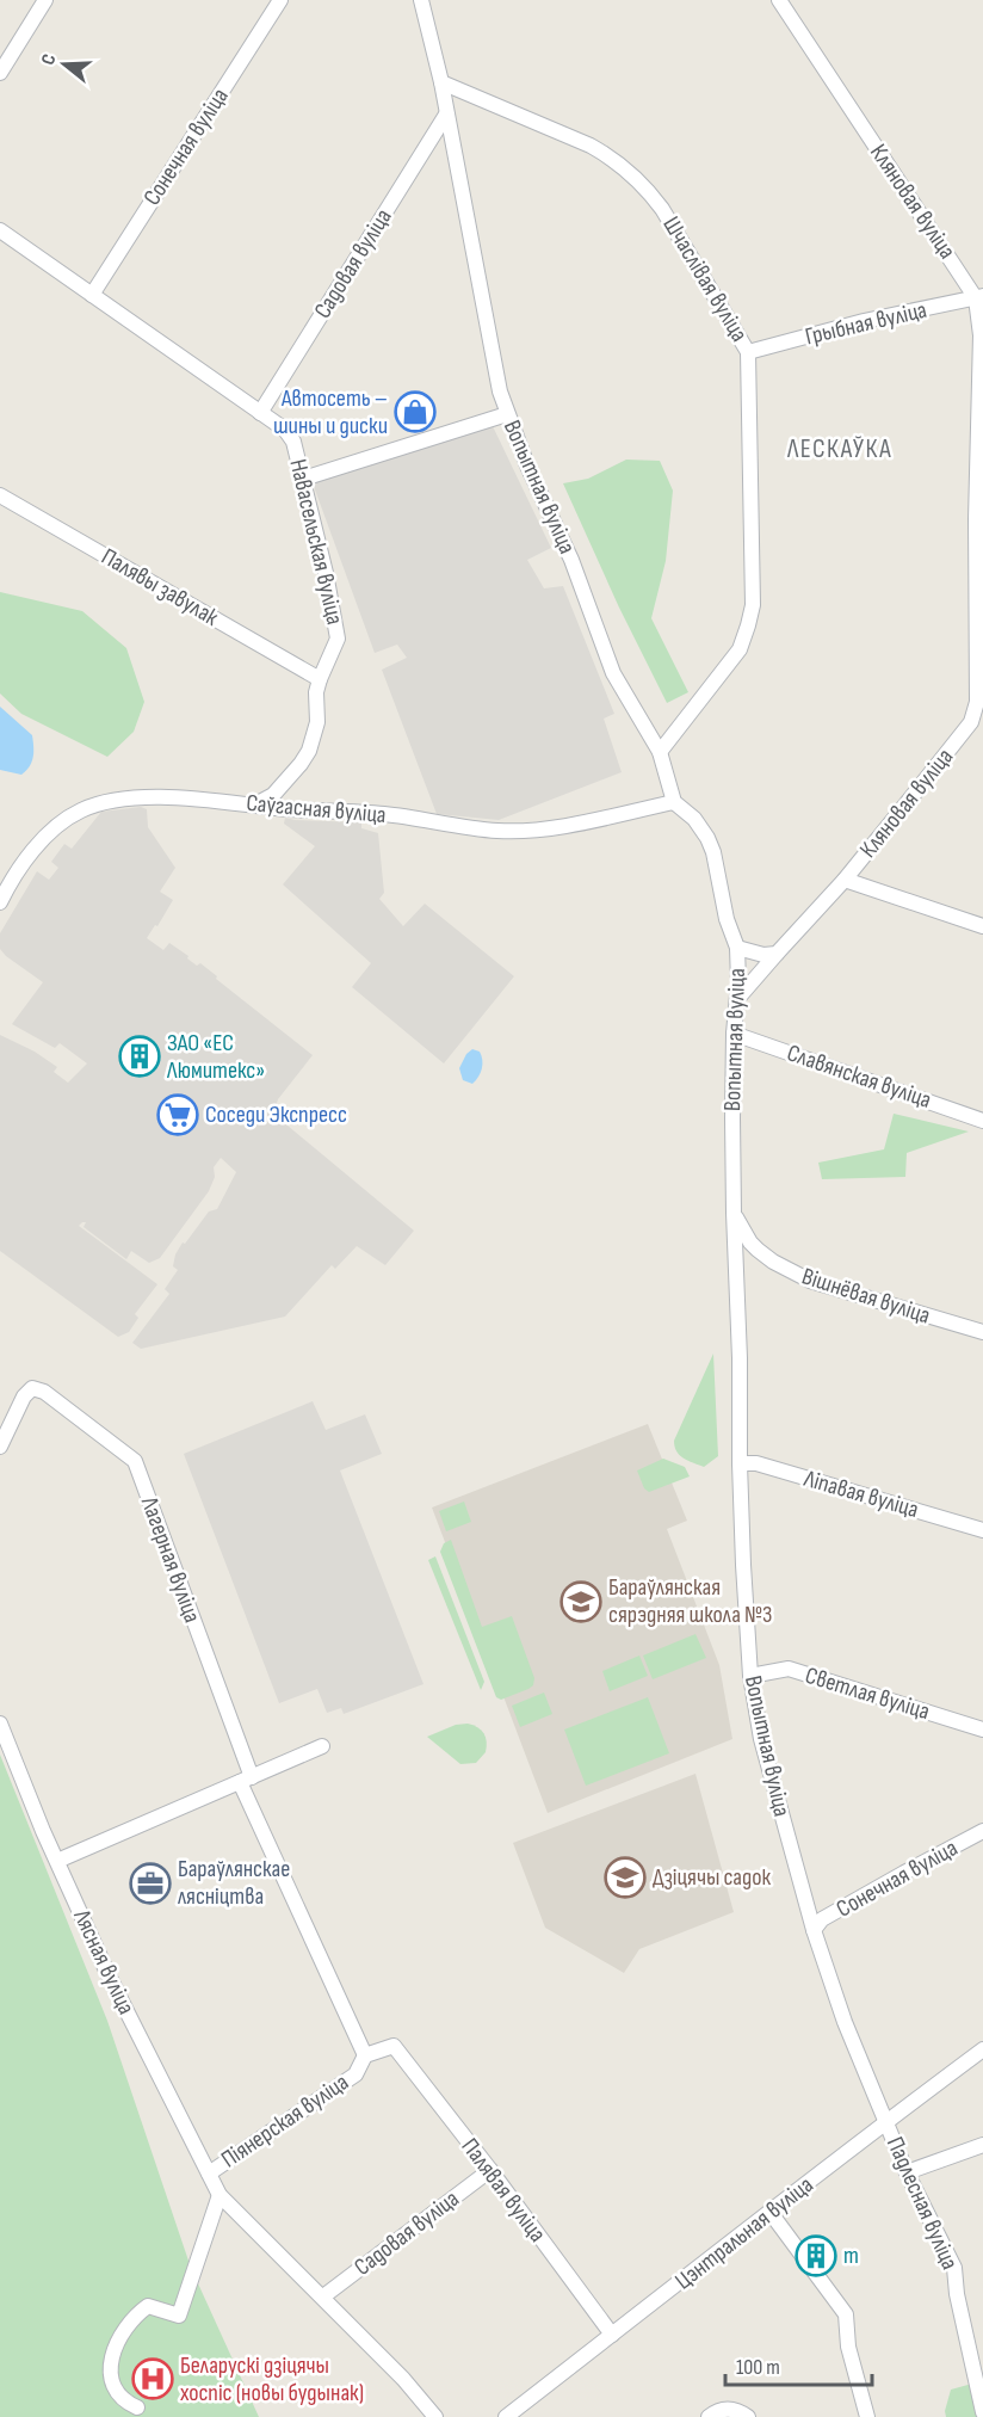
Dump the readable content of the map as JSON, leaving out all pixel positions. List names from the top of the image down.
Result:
{
  "streets": {
    "street": [
      "Сонечная вуліца",
      "Кляновая вуліца",
      "Садовая вуліца",
      "Шчаслівая вуліца",
      "Грыбная вуліца",
      "Вопытная вуліца",
      "Навасельская вуліца",
      "Палявы завулак",
      "Саўгасная вуліца",
      "Славянская вуліца",
      "Вішнёвая вуліца",
      "Ліпавая вуліца",
      "Лагерная вуліца",
      "Светлая вуліца",
      "Лясная вуліца",
      "Піянерская вуліца",
      "Палявая вуліца",
      "Падлесная вуліца",
      "Цэнтральная вуліца"
    ]
  },
  "crossings": [
    ["Сонечная вуліца", "Вопытная вуліца"],
    ["Сонечная вуліца", "Навасельская вуліца"],
    ["Кляновая вуліца", "Грыбная вуліца"],
    ["Кляновая вуліца", "Вопытная вуліца"],
    ["Садовая вуліца", "Вопытная вуліца"],
    ["Садовая вуліца", "Навасельская вуліца"],
    ["Садовая вуліца", "Лясная вуліца"],
    ["Садовая вуліца", "Палявая вуліца"],
    ["Шчаслівая вуліца", "Грыбная вуліца"],
    ["Шчаслівая вуліца", "Вопытная вуліца"],
    ["Вопытная вуліца", "Саўгасная вуліца"],
    ["Вопытная вуліца", "Славянская вуліца"],
    ["Вопытная вуліца", "Вішнёвая вуліца"],
    ["Вопытная вуліца", "Ліпавая вуліца"],
    ["Вопытная вуліца", "Светлая вуліца"],
    ["Вопытная вуліца", "Падлесная вуліца"],
    ["Вопытная вуліца", "Цэнтральная вуліца"],
    ["Навасельская вуліца", "Палявы завулак"],
    ["Навасельская вуліца", "Саўгасная вуліца"],
    ["Лагерная вуліца", "Піянерская вуліца"],
    ["Лясная вуліца", "Піянерская вуліца"],
    ["Піянерская вуліца", "Палявая вуліца"],
    ["Палявая вуліца", "Цэнтральная вуліца"],
    ["Падлесная вуліца", "Цэнтральная вуліца"]
  ],
  "districts": ["ЛЕСКАЎКА"],
  "places": {
    "shop": ["Автосеть – шины и диски"],
    "building": ["ЗАО «ЕС Люмитекс»", "т"],
    "supermarket": ["Соседи Экспресс"],
    "school or university": ["Бараўлянская сярэдняя школа №3", "Дзіцячы садок"],
    "office": ["Бараўлянскае лясніцтва"],
    "hospital": ["Беларускі дзіцячы хоспіс (новы будынак)"]
  },
  "scale_bar": "100 m",
  "north": "left"
}
